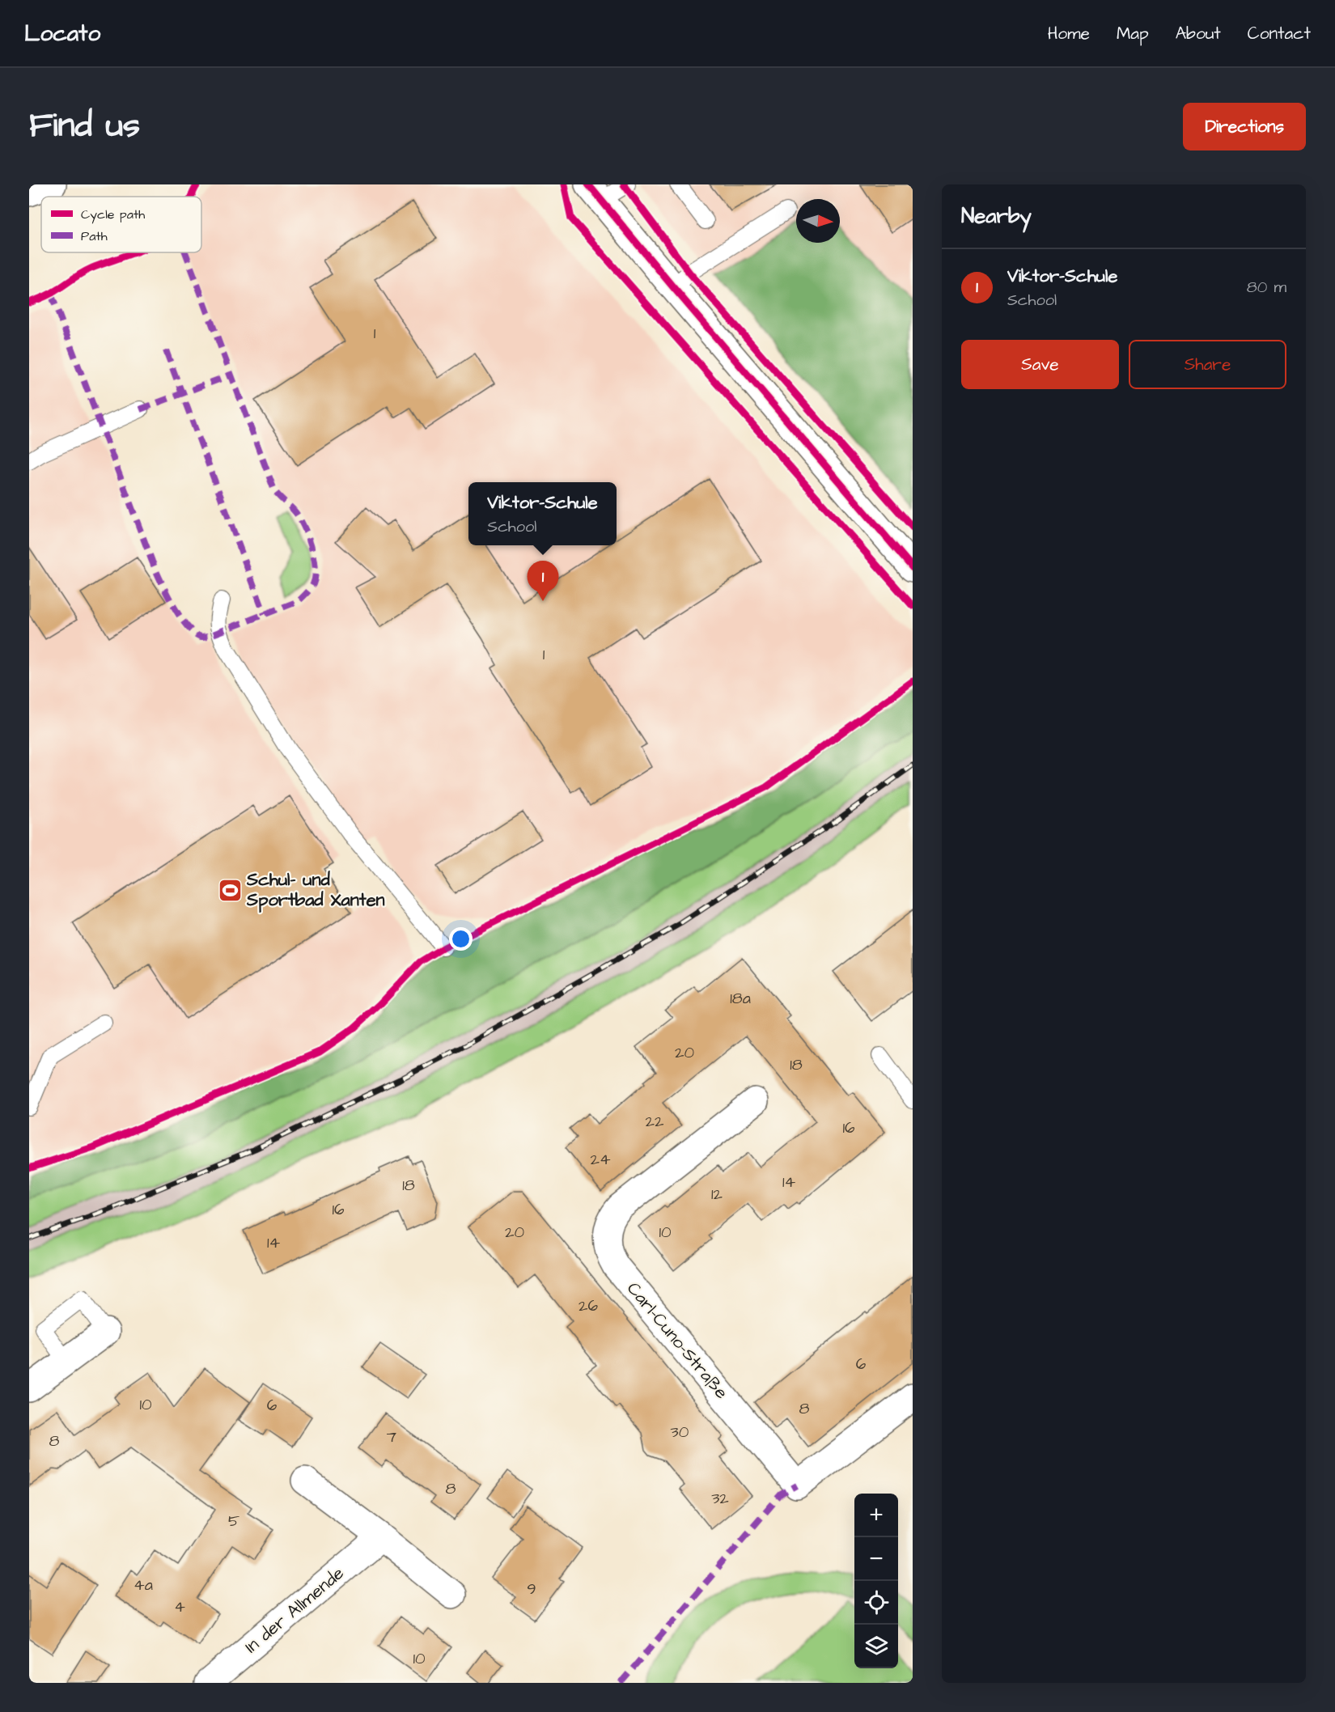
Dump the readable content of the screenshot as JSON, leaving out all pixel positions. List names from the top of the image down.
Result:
{
  "streets": {
    "street": ["Carl-Cuno-Straße", "In der Allmende"]
  },
  "places": {
    "sports": ["Schul- und Sportbad Xanten"]
  },
  "house_numbers": [
    "1",
    "1",
    "18a",
    "20",
    "18",
    "22",
    "16",
    "24",
    "14",
    "18",
    "12",
    "16",
    "20",
    "10",
    "14",
    "26",
    "6",
    "10",
    "6",
    "8",
    "30",
    "7",
    "8",
    "8",
    "32",
    "5",
    "4a",
    "9",
    "4",
    "10"
  ],
  "legend": ["Cycle path", "Path"],
  "north": "right",
  "page": {
    "header": "Locato",
    "nav": [
      "Home",
      "Map",
      "About",
      "Contact"
    ],
    "title": "Find us",
    "buttons": [
      "Directions",
      ["Save", "Share"]
    ],
    "heading": "Nearby",
    "list": [
      {
        "mark": "1",
        "name": "Viktor-Schule",
        "note": "School",
        "value": "80 m"
      }
    ],
    "popup": ["Viktor-Schule", "School"],
    "pins": "1",
    "map_buttons": ["+", "−"]
  }
}
